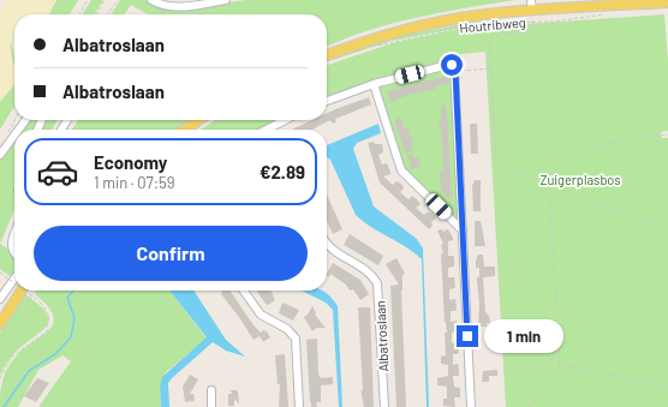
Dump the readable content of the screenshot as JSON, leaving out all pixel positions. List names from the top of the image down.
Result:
{
  "streets": {
    "main road": ["Houtribweg"],
    "street": ["Albatroslaan"]
  },
  "parks": ["Zuigerplasbos"],
  "page": {
    "banner": ["Albatroslaan", "Albatroslaan"],
    "list": [
      {
        "name": "Economy",
        "note": "1 min · 07:59",
        "value": "€2.89"
      }
    ],
    "buttons": "Confirm",
    "bubble": "1 min"
  }
}
